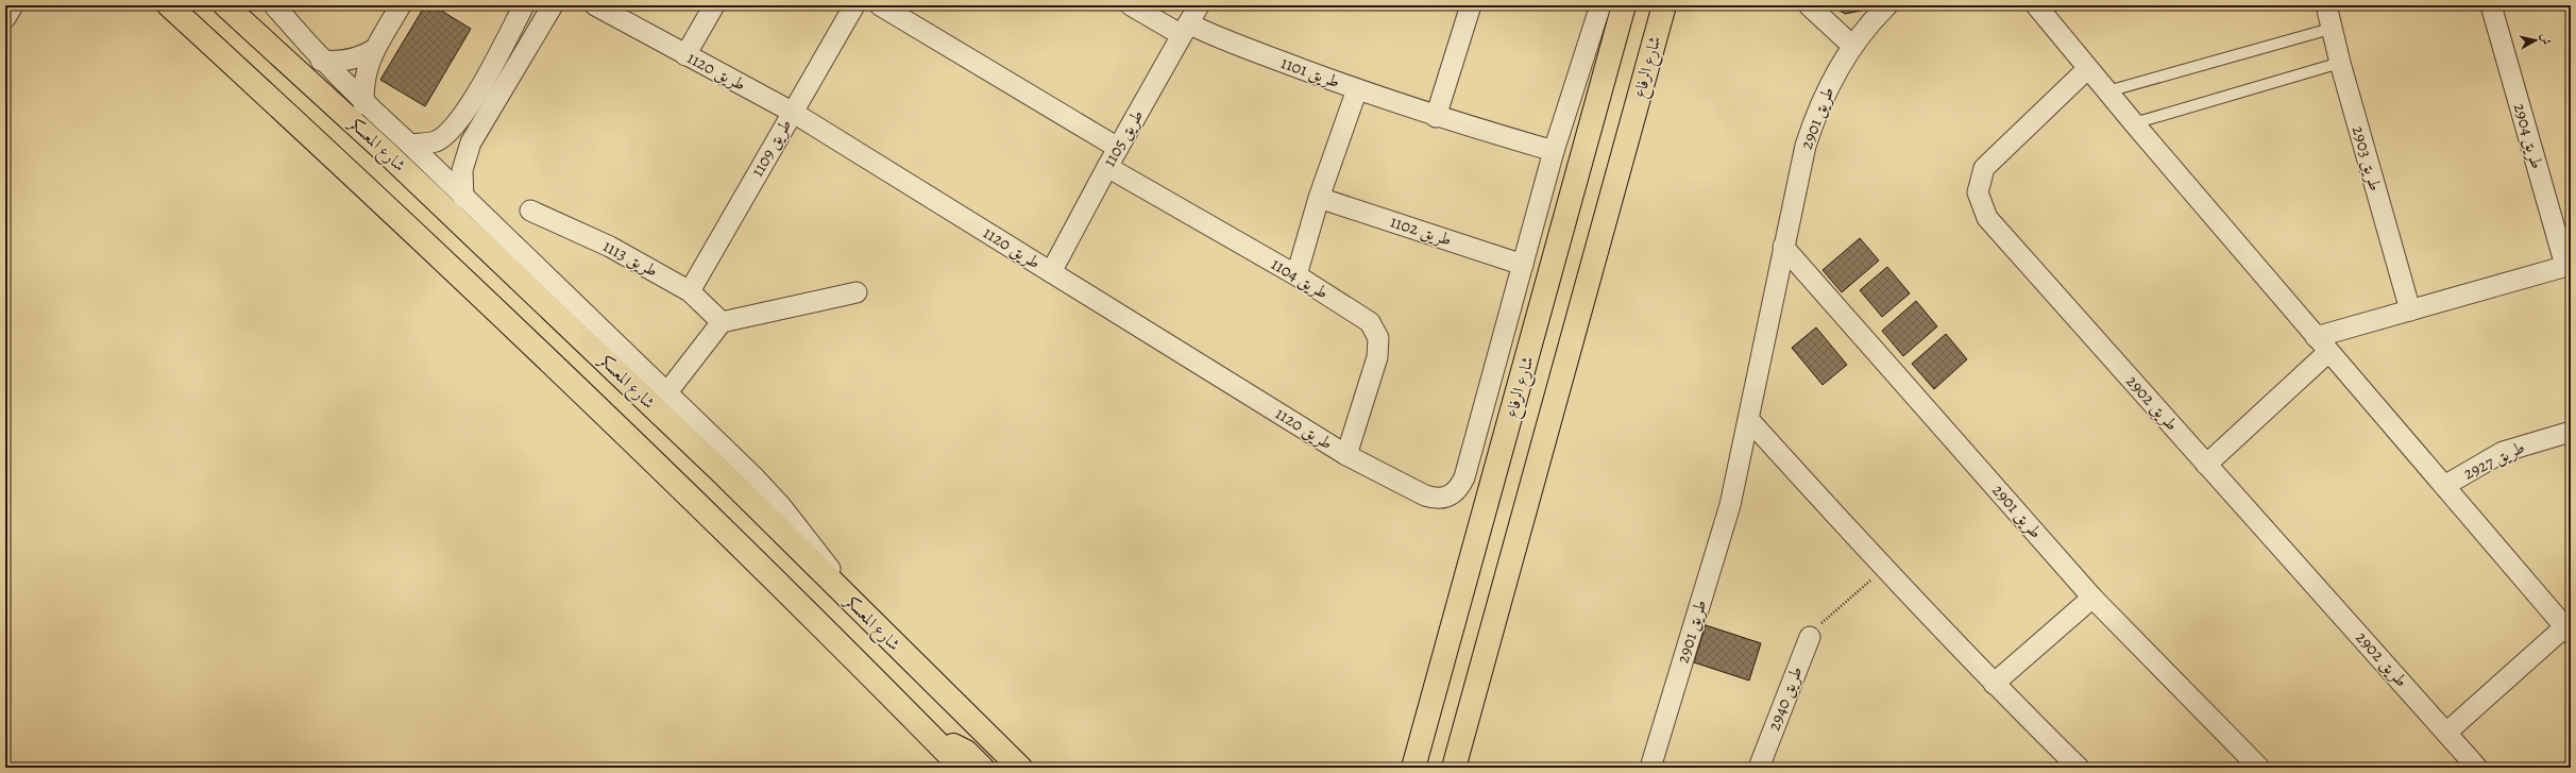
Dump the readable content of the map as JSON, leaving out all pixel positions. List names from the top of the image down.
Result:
{
  "streets": {
    "main road": ["شارع الرفاع", "شارع المعسكر"],
    "street": [
      "طريق 1120",
      "طريق 1101",
      "طريق 2901",
      "طريق 2904",
      "طريق 1105",
      "طريق 1109",
      "طريق 2903",
      "طريق 1102",
      "طريق 1113",
      "طريق 1104",
      "طريق 2902",
      "طريق 2927",
      "طريق 2940"
    ]
  },
  "crossings": [
    ["طريق 1120", "طريق 1105"],
    ["طريق 1120", "طريق 1109"],
    ["طريق 1120", "طريق 1102"],
    ["طريق 1120", "طريق 1104"],
    ["طريق 1101", "طريق 1105"],
    ["طريق 1105", "طريق 1104"],
    ["طريق 1109", "طريق 1113"]
  ],
  "north": "right"
}
